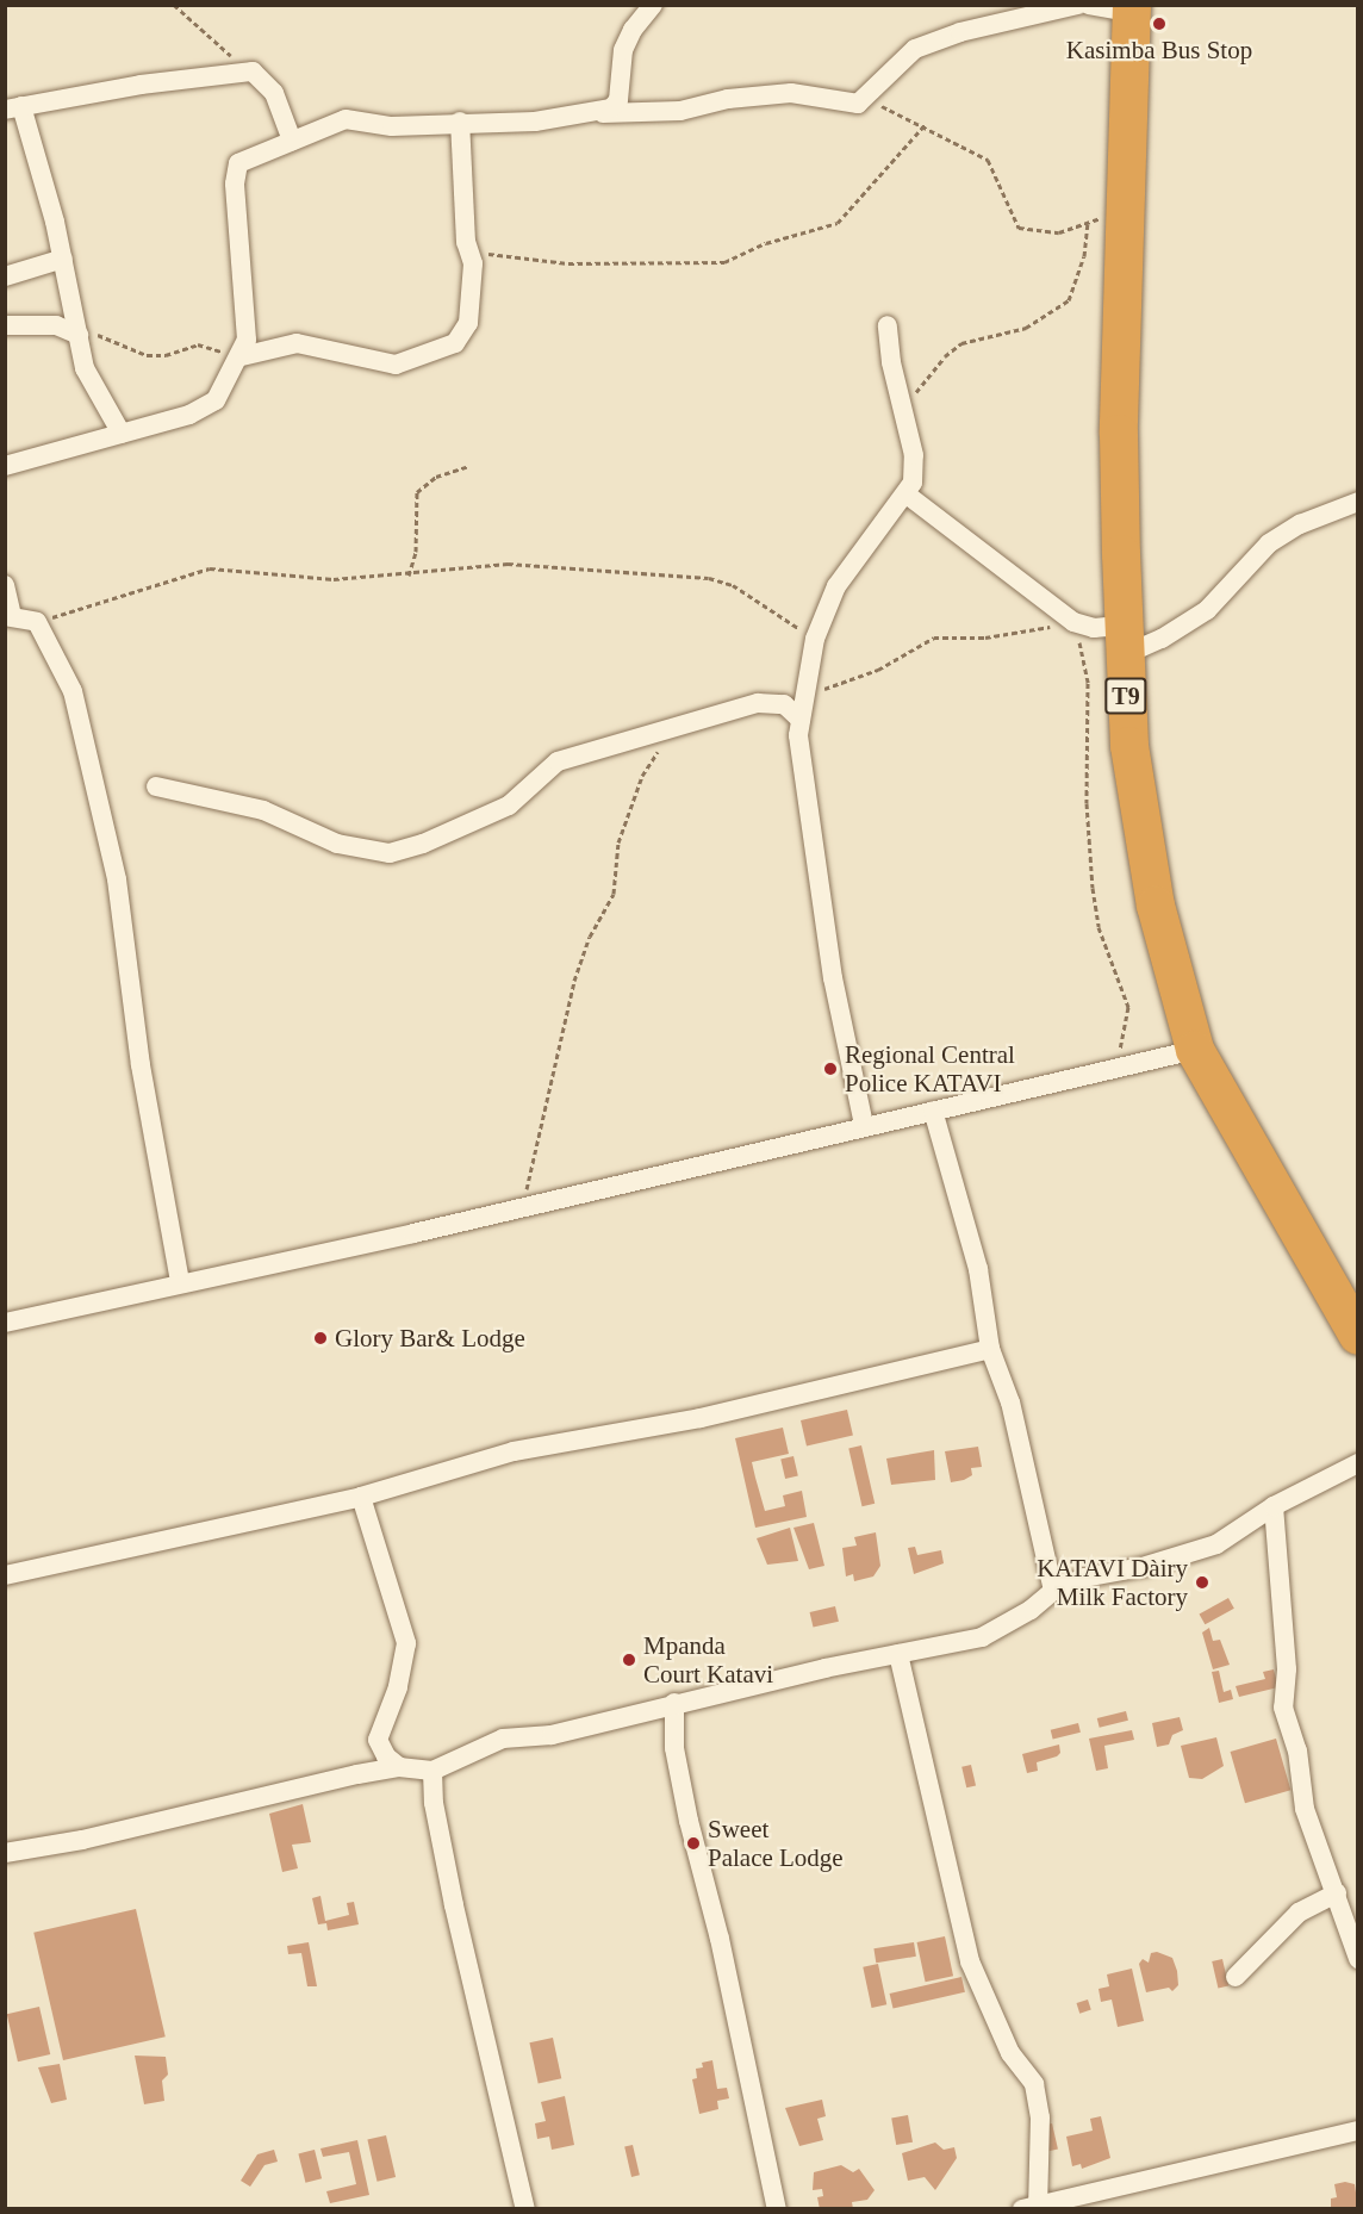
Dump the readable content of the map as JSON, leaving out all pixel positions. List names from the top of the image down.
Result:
{
  "streets": {
    "highway": ["T9"]
  },
  "places": [
    "Kasimba Bus Stop",
    "Regional Central Police KATAVI",
    "Glory Bar& Lodge",
    "KATAVI Dàiry Milk Factory",
    "Mpanda Court Katavi",
    "Sweet Palace Lodge"
  ]
}
